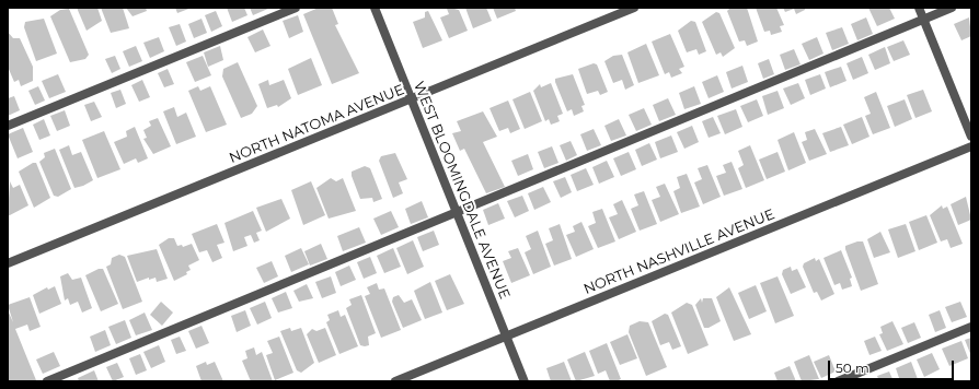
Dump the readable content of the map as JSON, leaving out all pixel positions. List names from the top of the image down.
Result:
{
  "streets": {
    "street": ["NORTH NATOMA AVENUE", "WEST BLOOMINGDALE AVENUE", "NORTH NASHVILLE AVENUE"]
  },
  "crossings": [
    ["NORTH NATOMA AVENUE", "WEST BLOOMINGDALE AVENUE"],
    ["WEST BLOOMINGDALE AVENUE", "NORTH NASHVILLE AVENUE"]
  ],
  "scale_bar": "50 m"
}
